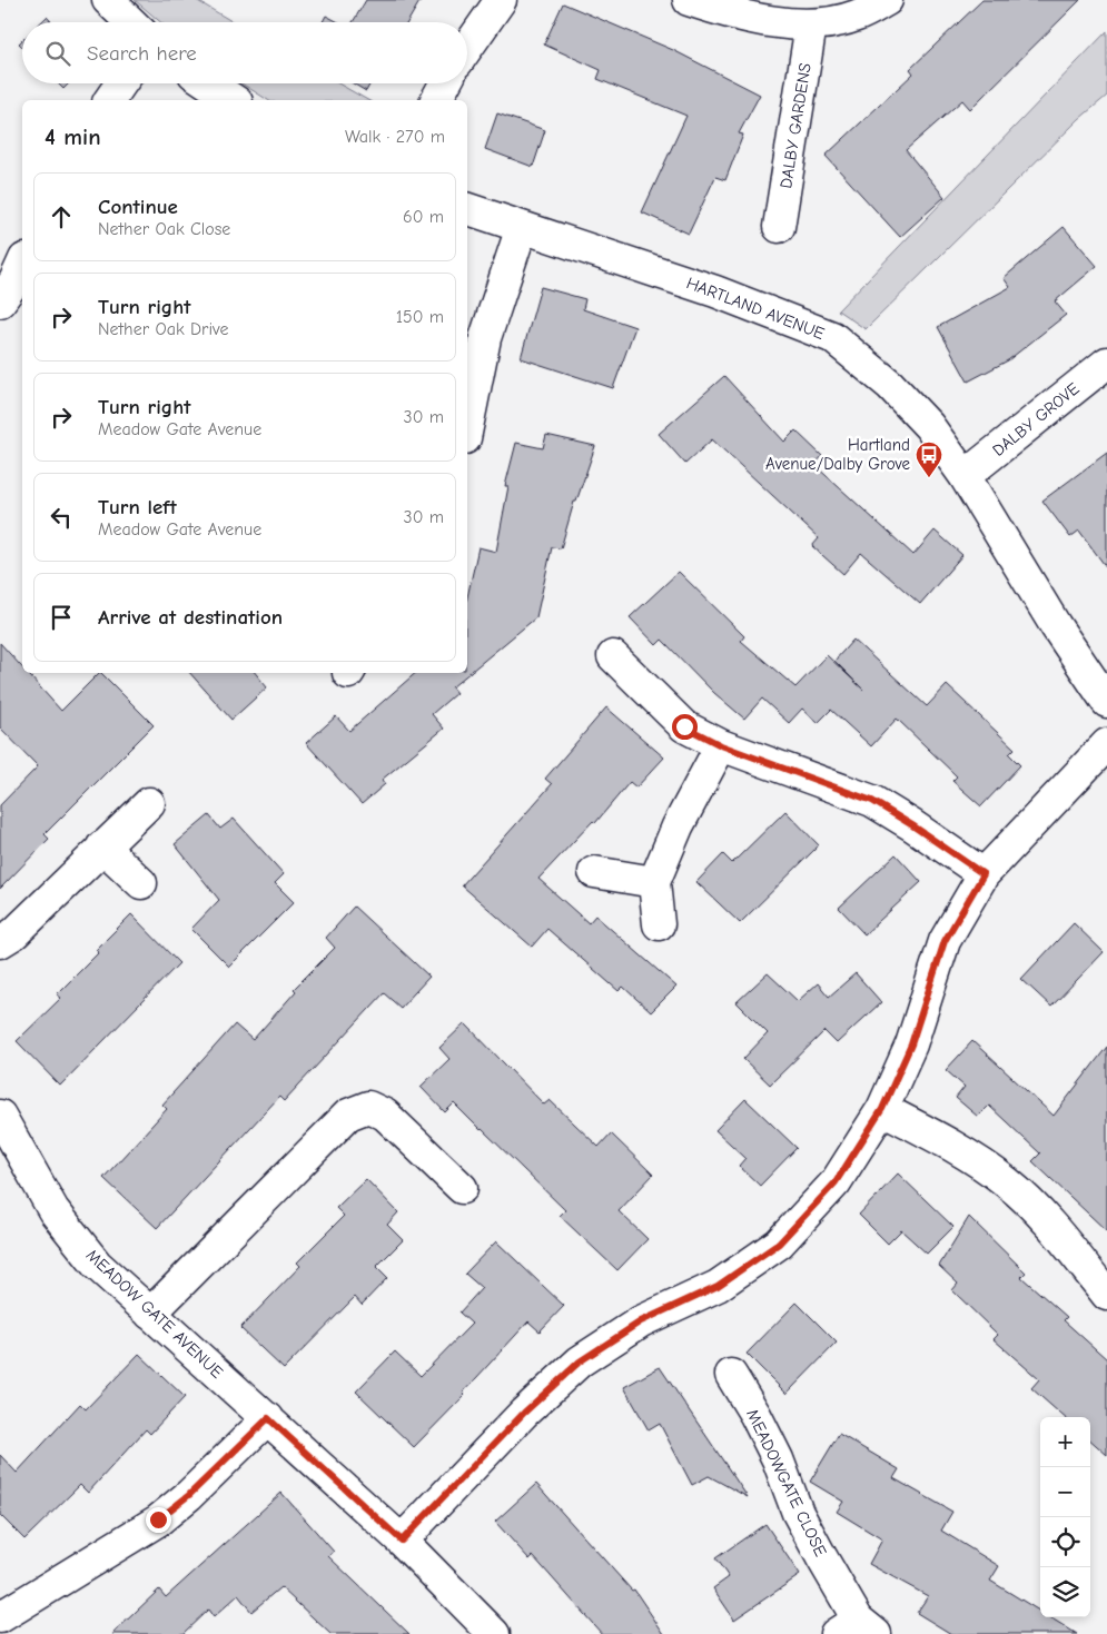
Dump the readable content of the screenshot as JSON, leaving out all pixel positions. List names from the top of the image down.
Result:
{
  "streets": {
    "street": [
      "DALBY GARDENS",
      "HARTLAND AVENUE",
      "DALBY GROVE",
      "MEADOW GATE AVENUE",
      "MEADOWGATE CLOSE"
    ]
  },
  "crossings": [
    ["HARTLAND AVENUE", "DALBY GROVE"]
  ],
  "places": {
    "bus stop": ["Hartland Avenue/Dalby Grove"]
  },
  "page": {
    "search": "Search here",
    "heading": ["4 min", "Walk · 270 m"],
    "list": [
      ["Continue", "Nether Oak Close", "60 m"],
      ["Turn right", "Nether Oak Drive", "150 m"],
      ["Turn right", "Meadow Gate Avenue", "30 m"],
      ["Turn left", "Meadow Gate Avenue", "30 m"],
      "Arrive at destination"
    ],
    "map_buttons": ["+", "−"]
  }
}
